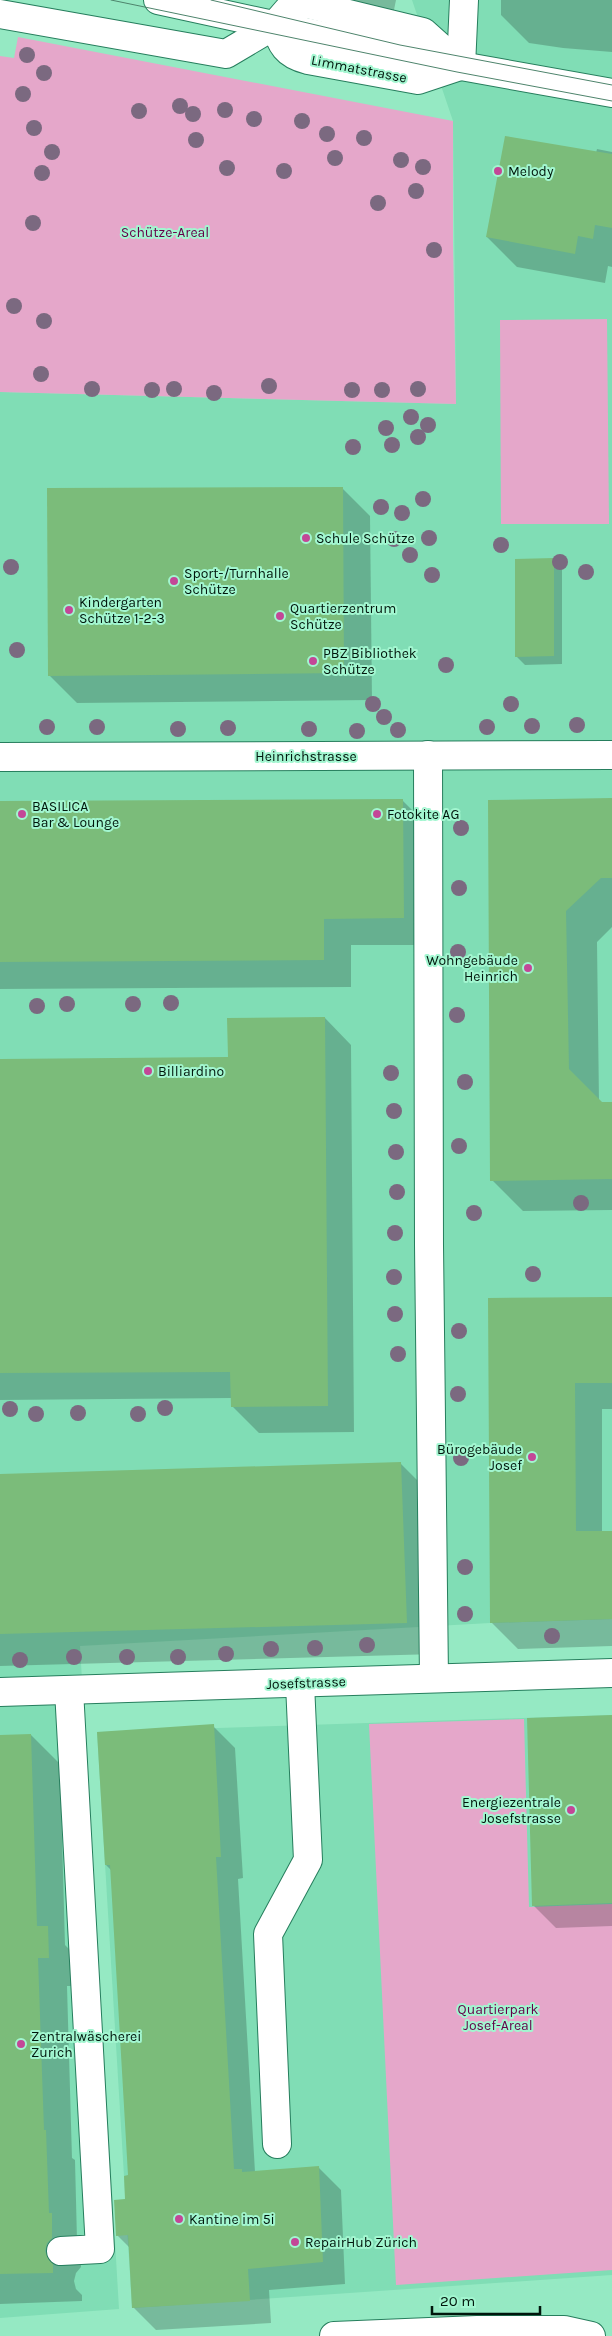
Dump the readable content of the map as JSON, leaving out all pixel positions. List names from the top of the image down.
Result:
{
  "streets": {
    "street": ["Limmatstrasse", "Heinrichstrasse", "Josefstrasse"]
  },
  "parks": ["Schütze-Areal", "Quartierpark Josef-Areal"],
  "places": [
    "Melody",
    "Schule Schütze",
    "Sport-/Turnhalle Schütze",
    "Kindergarten Schütze 1-2-3",
    "Quartierzentrum Schütze",
    "PBZ Bibliothek Schütze",
    "BASILICA Bar & Lounge",
    "Fotokite AG",
    "Wohngebäude Heinrich",
    "Billiardino",
    "Bürogebäude Josef",
    "Energiezentrale Josefstrasse",
    "Zentralwäscherei Zurich",
    "Kantine im 5i",
    "RepairHub Zürich"
  ],
  "scale_bar": "20 m"
}
